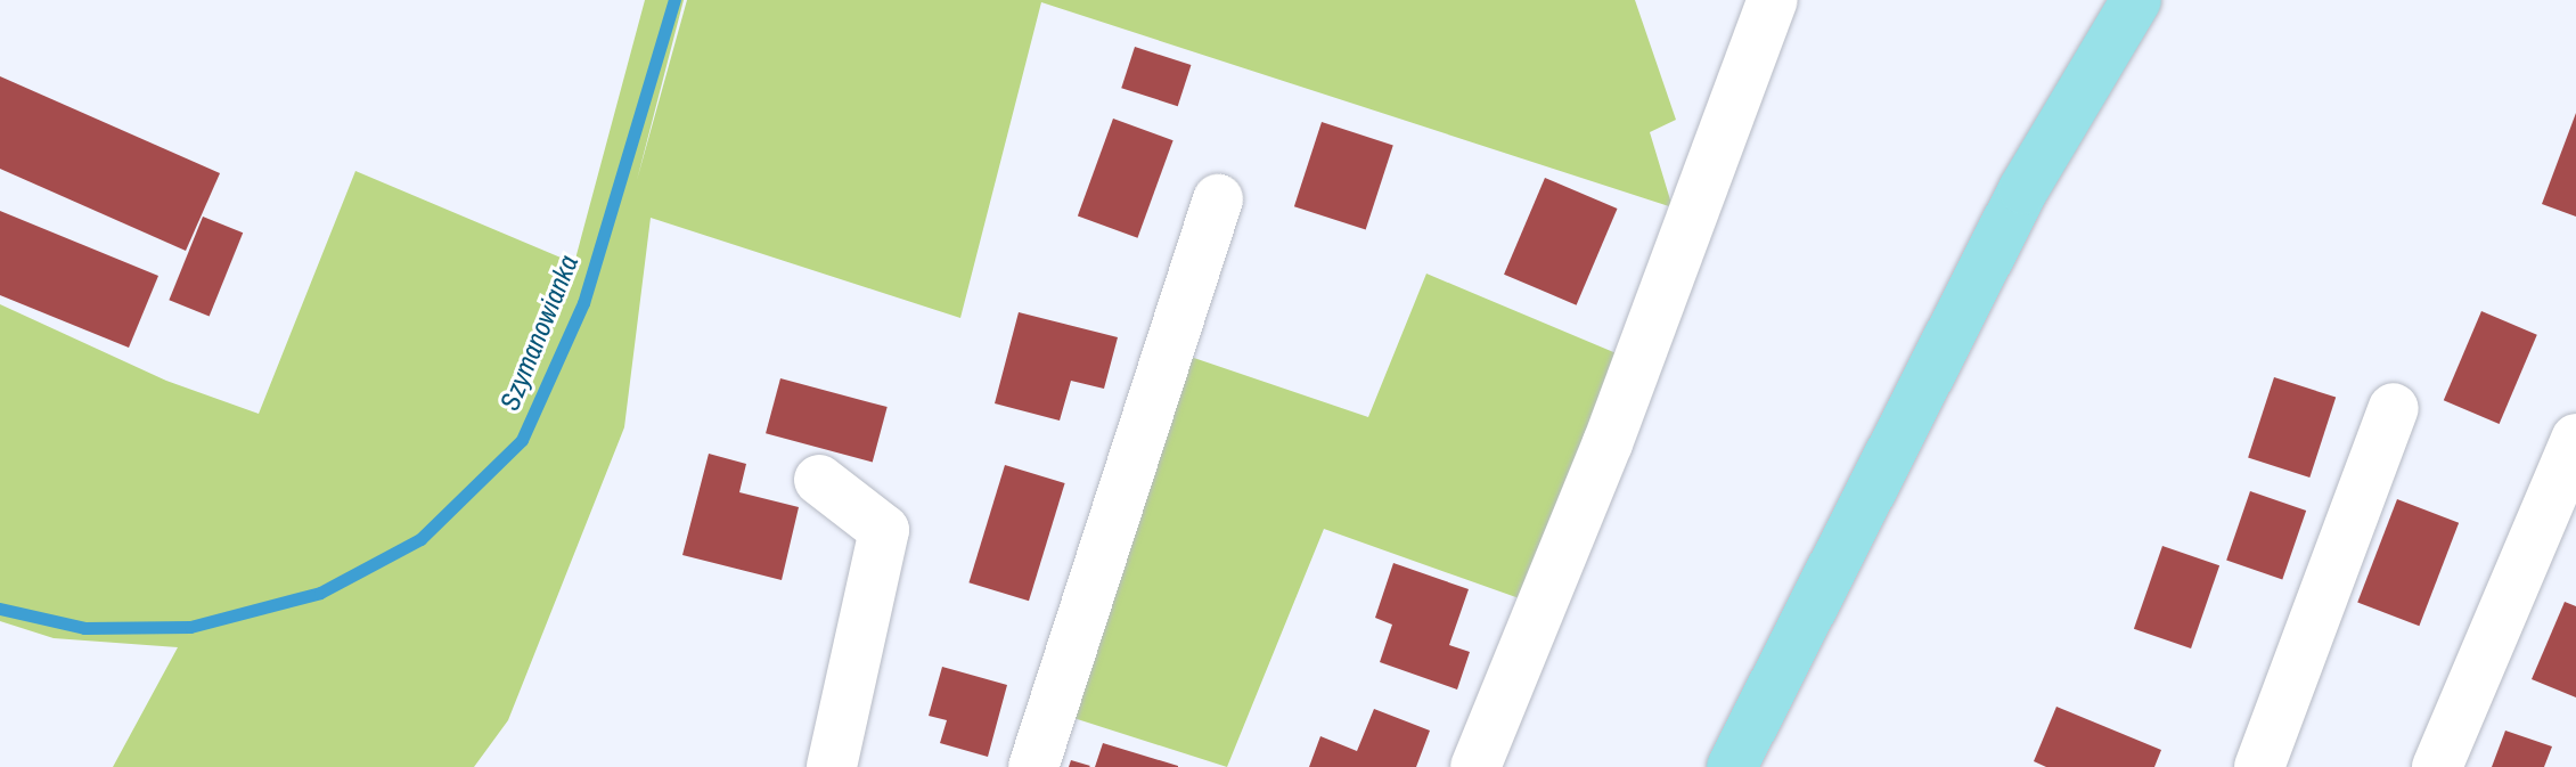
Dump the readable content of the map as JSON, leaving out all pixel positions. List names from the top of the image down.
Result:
{
  "water": ["Szymanowianka"]
}
